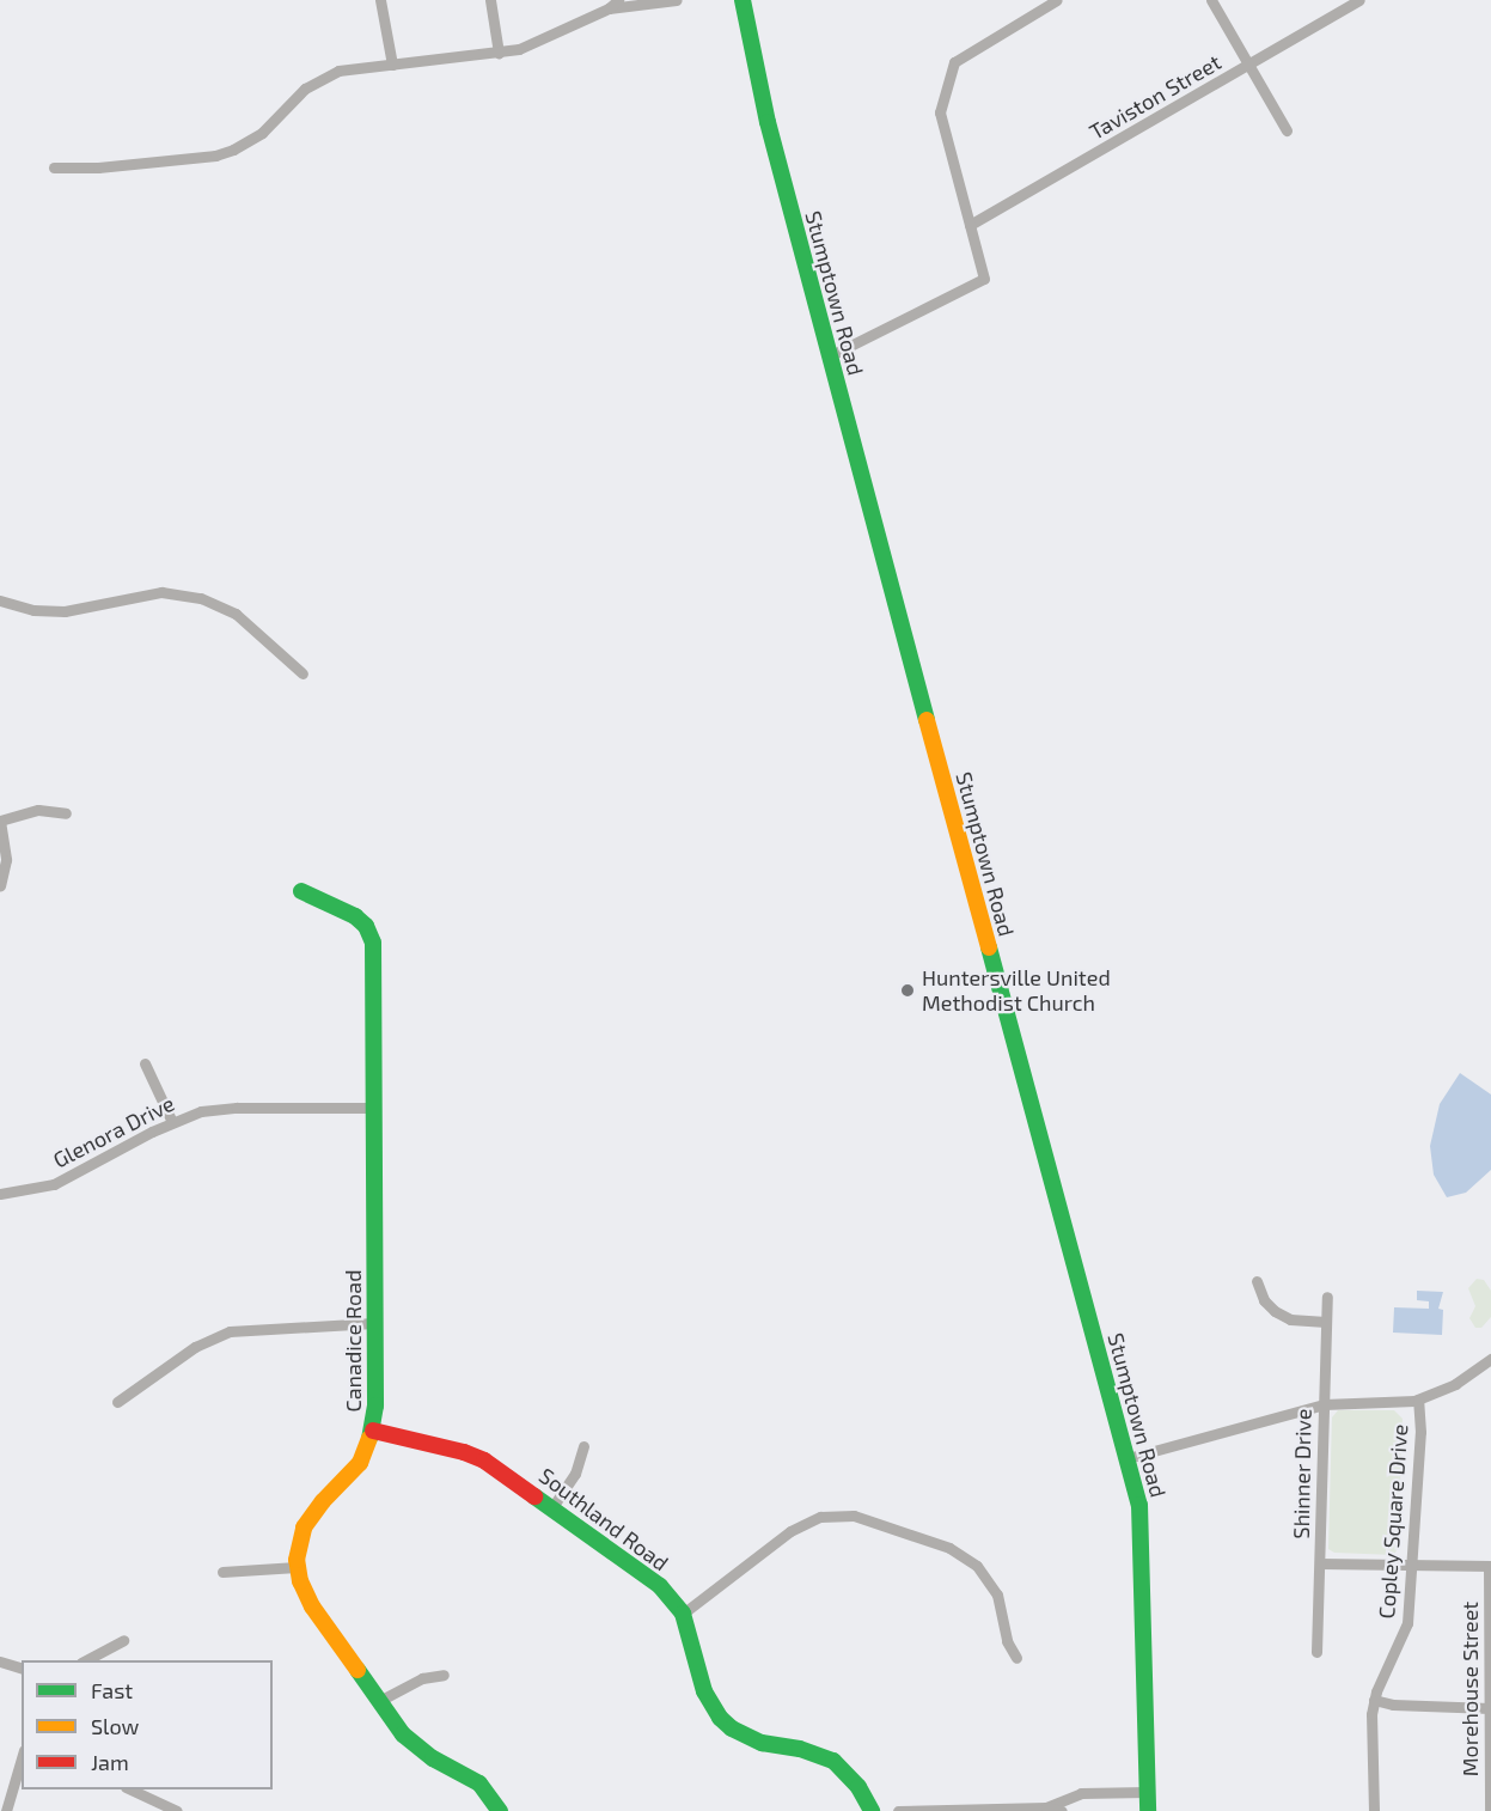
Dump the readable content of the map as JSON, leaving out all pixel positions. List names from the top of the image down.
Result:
{
  "streets": {
    "street": [
      "Taviston Street",
      "Stumptown Road",
      "Glenora Drive",
      "Canadice Road",
      "Shinner Drive",
      "Southland Road",
      "Copley Square Drive",
      "Morehouse Street"
    ]
  },
  "crossings": [
    ["Glenora Drive", "Canadice Road"],
    ["Canadice Road", "Southland Road"]
  ],
  "places": ["Huntersville United Methodist Church"],
  "legend": ["Fast", "Slow", "Jam"]
}
